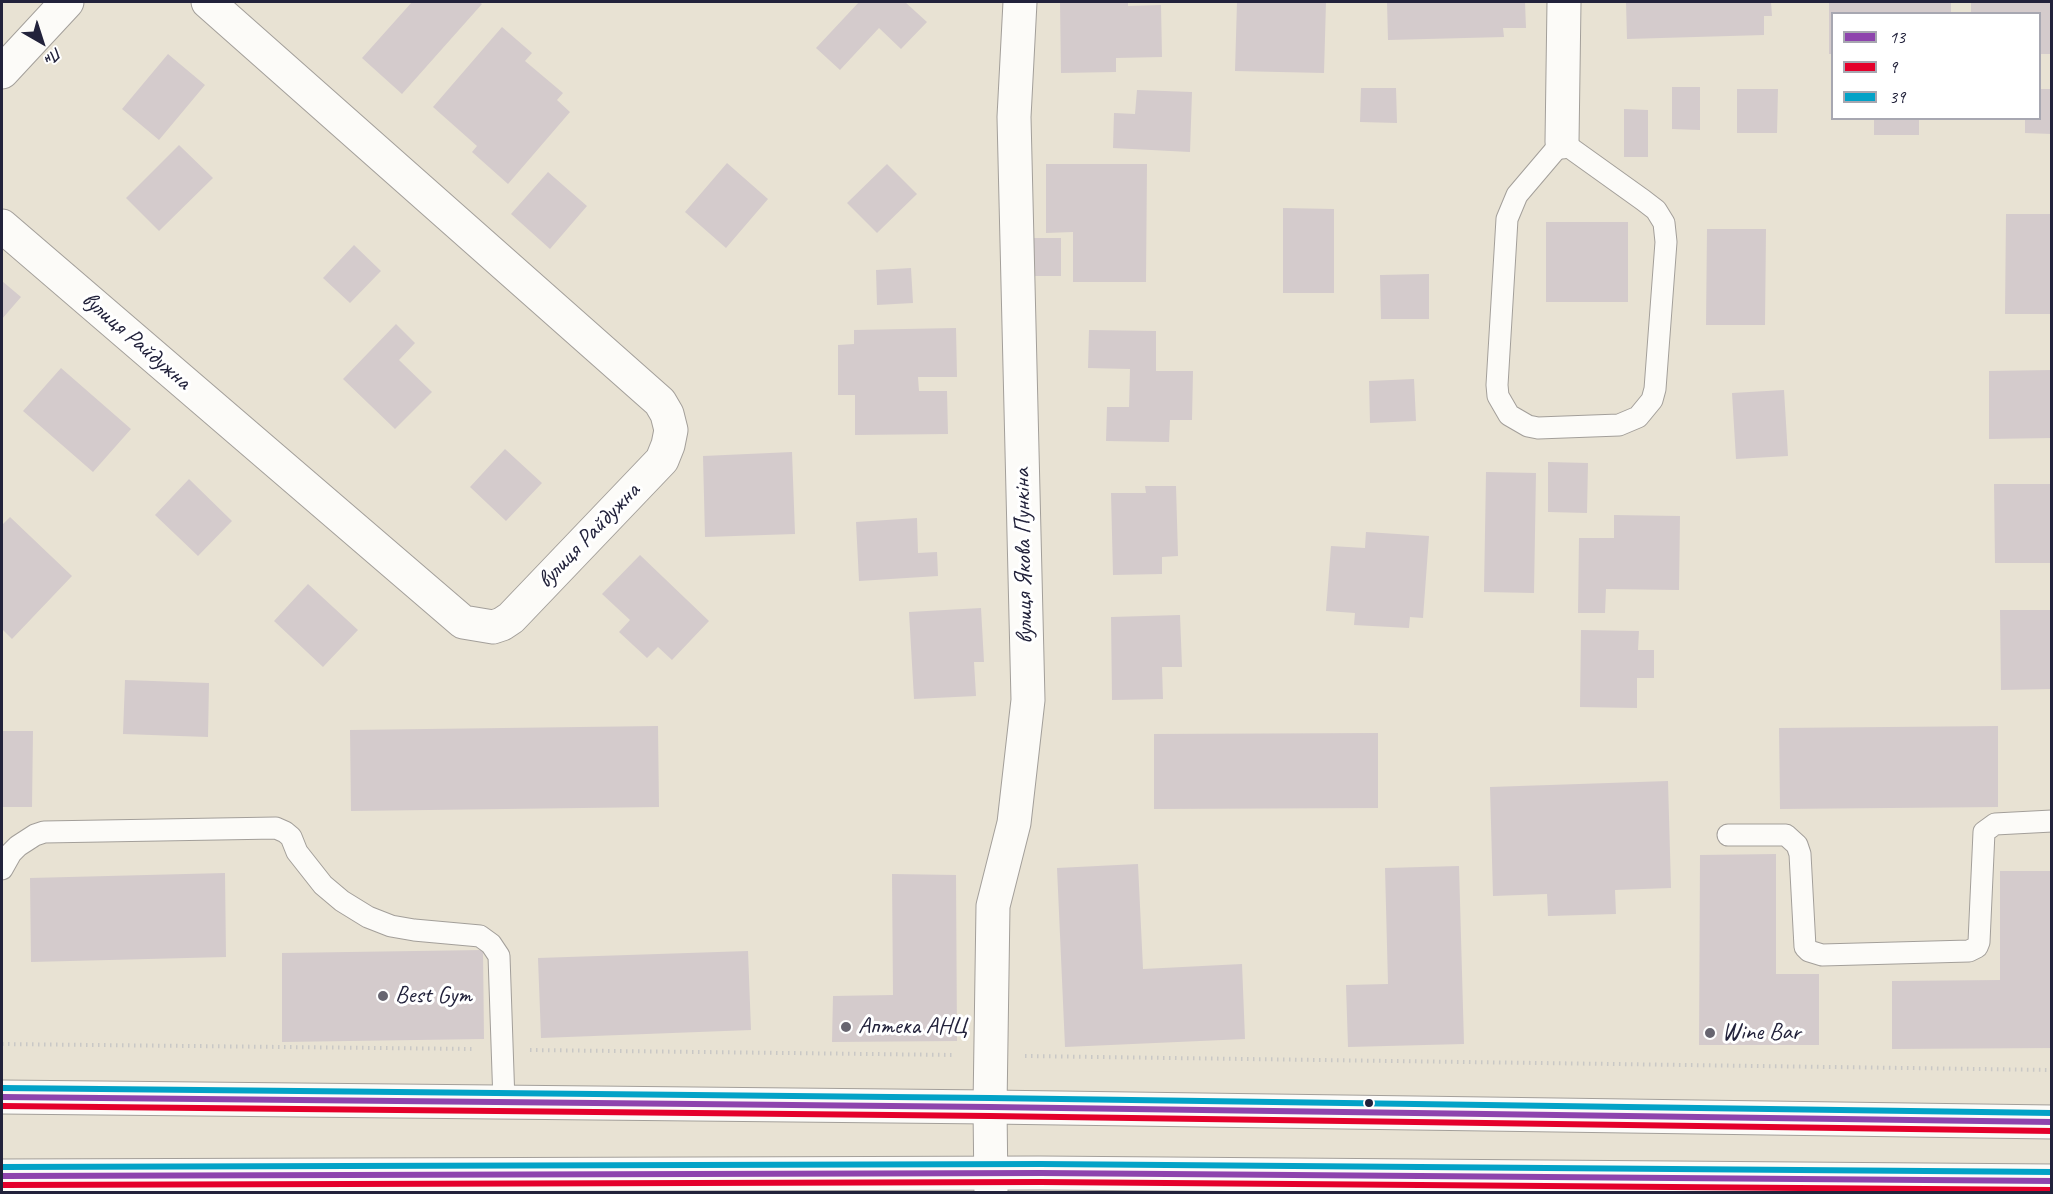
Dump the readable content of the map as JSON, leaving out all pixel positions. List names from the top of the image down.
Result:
{
  "streets": {
    "main road": ["вулиця Райдужна", "вулиця Якова Пункіна"]
  },
  "places": ["Best Gym", "Аптека АНЦ", "Wine Bar"],
  "lines": ["transit line 39", "transit line 13", "transit line 9"],
  "legend": ["13", "9", "39"],
  "north": "bottom right"
}
